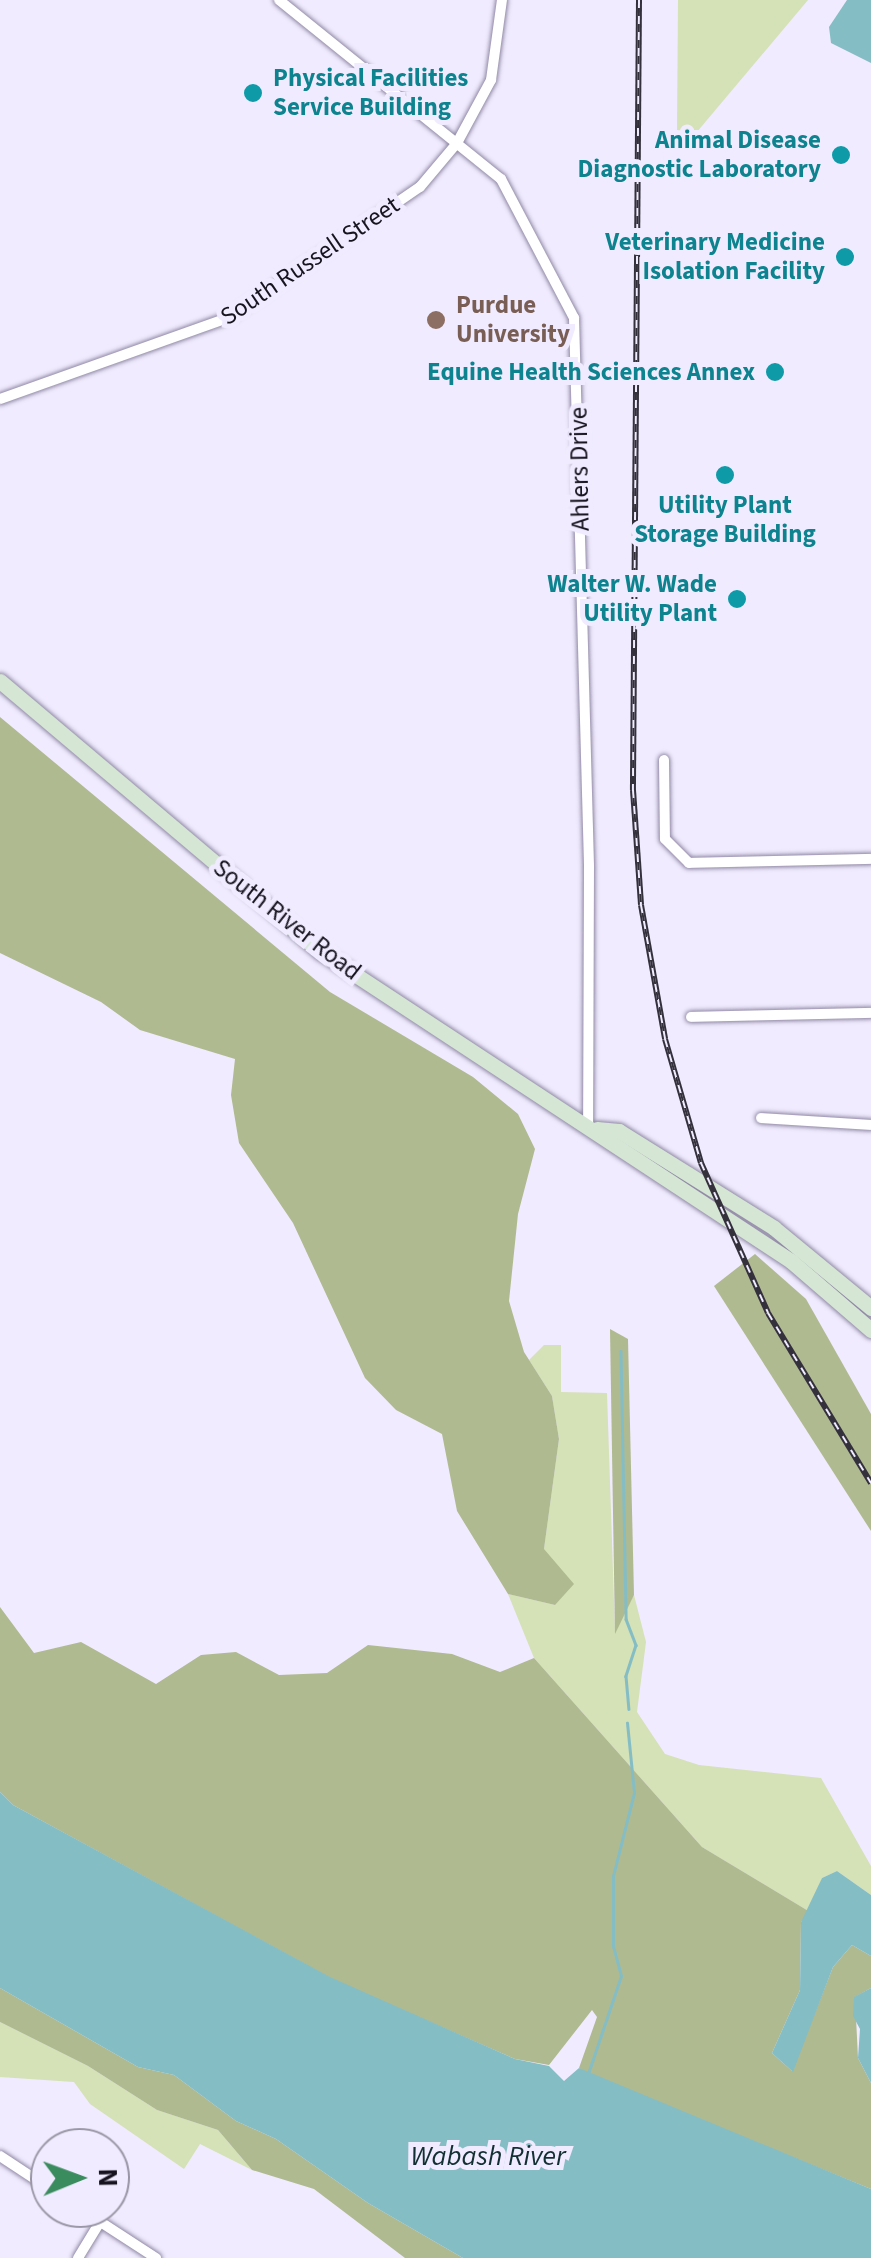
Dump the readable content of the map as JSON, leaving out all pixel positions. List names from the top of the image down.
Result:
{
  "streets": {
    "main road": ["South River Road"],
    "street": ["South Russell Street", "Ahlers Drive"]
  },
  "crossings": [
    ["South Russell Street", "Ahlers Drive"],
    ["Ahlers Drive", "South River Road"]
  ],
  "water": ["Wabash River"],
  "places": [
    "Physical Facilities Service Building",
    "Animal Disease Diagnostic Laboratory",
    "Veterinary Medicine Isolation Facility",
    "Purdue University",
    "Equine Health Sciences Annex",
    "Utility Plant Storage Building",
    "Walter W. Wade Utility Plant"
  ],
  "north": "right"
}
